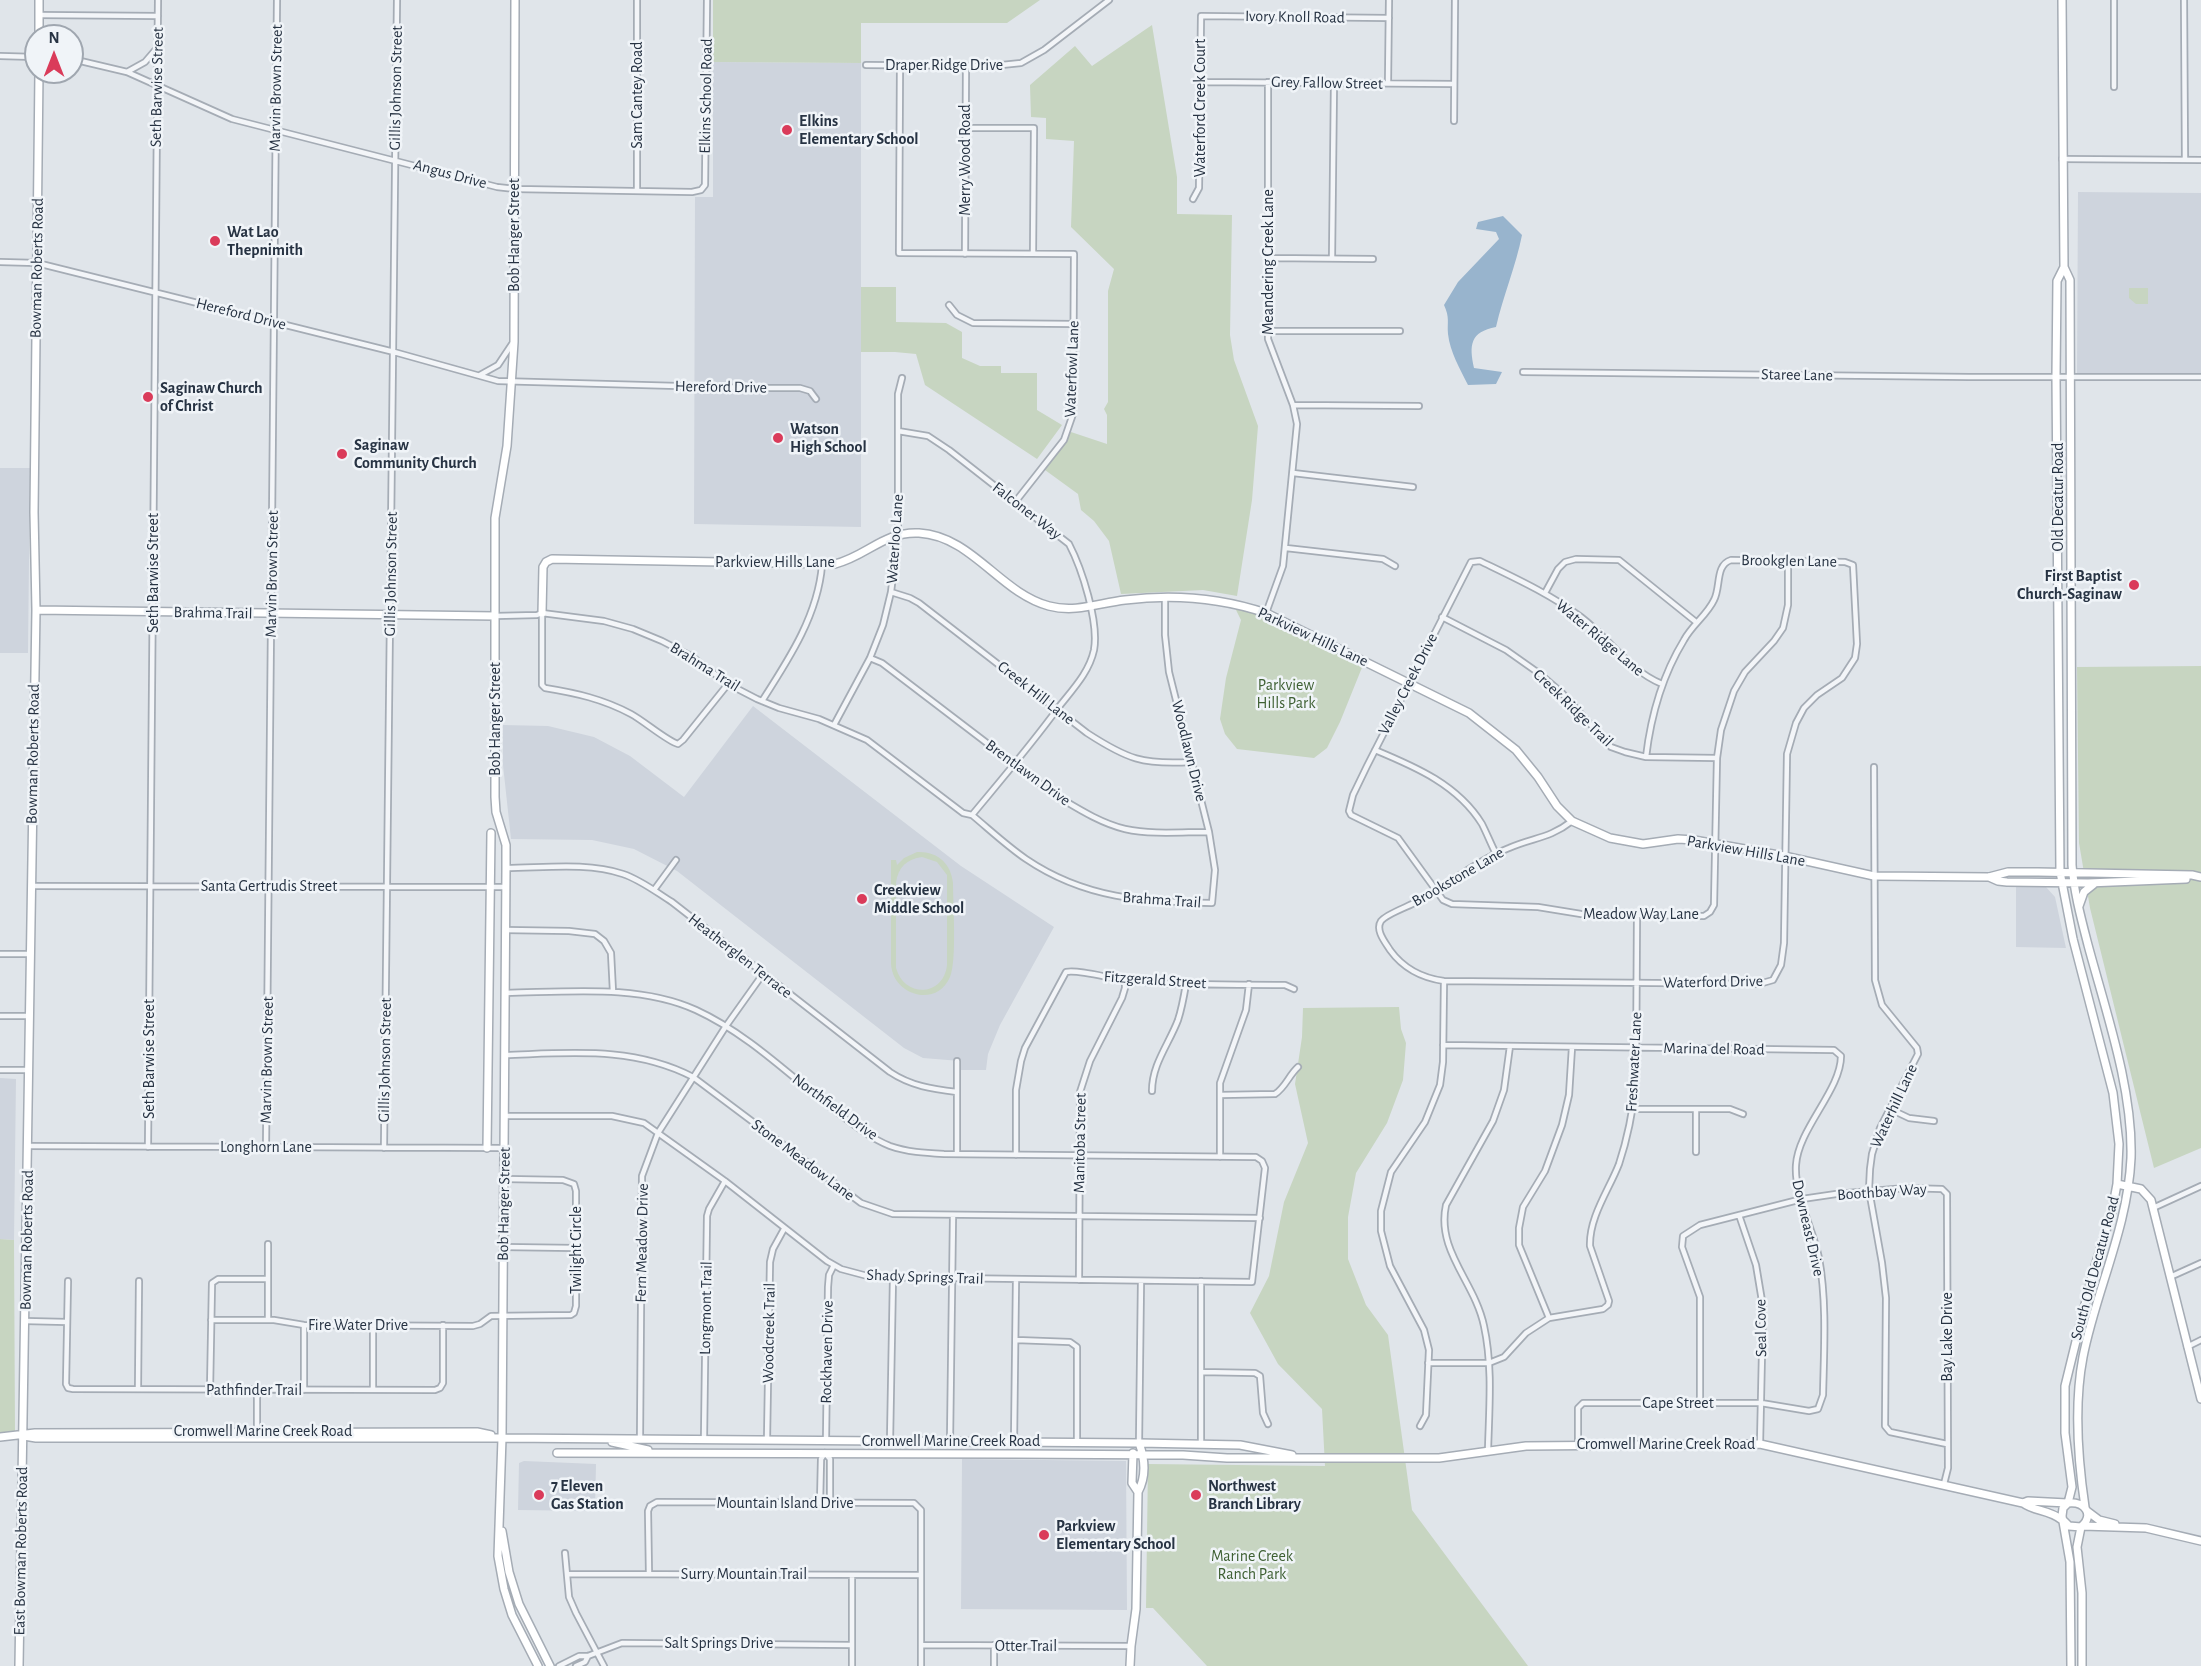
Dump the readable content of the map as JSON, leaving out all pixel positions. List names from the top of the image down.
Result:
{
  "streets": {
    "main road": [
      "Bob Hanger Street",
      "Bowman Roberts Road",
      "Old Decatur Road",
      "Parkview Hills Lane",
      "Brahma Trail",
      "South Old Decatur Road",
      "Cromwell Marine Creek Road",
      "East Bowman Roberts Road"
    ],
    "street": [
      "Ivory Knoll Road",
      "Draper Ridge Drive",
      "Grey Fallow Street",
      "Seth Barwise Street",
      "Marvin Brown Street",
      "Gillis Johnson Street",
      "Sam Cantey Road",
      "Elkins School Road",
      "Waterford Creek Court",
      "Merry Wood Road",
      "Angus Drive",
      "Meandering Creek Lane",
      "Hereford Drive",
      "Waterfowl Lane",
      "Staree Lane",
      "Falconer Way",
      "Waterloo Lane",
      "Brookglen Lane",
      "Water Ridge Lane",
      "Valley Creek Drive",
      "Creek Hill Lane",
      "Creek Ridge Trail",
      "Woodlawn Drive",
      "Brentlawn Drive",
      "Brookstone Lane",
      "Santa Gertrudis Street",
      "Meadow Way Lane",
      "Heatherglen Terrace",
      "Fitzgerald Street",
      "Waterford Drive",
      "Marina del Road",
      "Freshwater Lane",
      "Waterhill Lane",
      "Northfield Drive",
      "Manitoba Street",
      "Longhorn Lane",
      "Stone Meadow Lane",
      "Boothbay Way",
      "Downeast Drive",
      "Fern Meadow Drive",
      "Twilight Circle",
      "Shady Springs Trail",
      "Longmont Trail",
      "Fire Water Drive",
      "Seal Cove",
      "Woodcreek Trail",
      "Bay Lake Drive",
      "Rockhaven Drive",
      "Pathfinder Trail",
      "Cape Street",
      "Mountain Island Drive",
      "Surry Mountain Trail",
      "Salt Springs Drive",
      "Otter Trail"
    ]
  },
  "crossings": [
    ["Ivory Knoll Road", "Waterford Creek Court"],
    ["Draper Ridge Drive", "Merry Wood Road"],
    ["Grey Fallow Street", "Waterford Creek Court"],
    ["Grey Fallow Street", "Meandering Creek Lane"],
    ["Seth Barwise Street", "Angus Drive"],
    ["Seth Barwise Street", "Hereford Drive"],
    ["Seth Barwise Street", "Brahma Trail"],
    ["Seth Barwise Street", "Santa Gertrudis Street"],
    ["Seth Barwise Street", "Longhorn Lane"],
    ["Marvin Brown Street", "Angus Drive"],
    ["Marvin Brown Street", "Hereford Drive"],
    ["Marvin Brown Street", "Brahma Trail"],
    ["Marvin Brown Street", "Santa Gertrudis Street"],
    ["Marvin Brown Street", "Longhorn Lane"],
    ["Gillis Johnson Street", "Angus Drive"],
    ["Gillis Johnson Street", "Hereford Drive"],
    ["Gillis Johnson Street", "Brahma Trail"],
    ["Gillis Johnson Street", "Santa Gertrudis Street"],
    ["Gillis Johnson Street", "Longhorn Lane"],
    ["Sam Cantey Road", "Angus Drive"],
    ["Elkins School Road", "Angus Drive"],
    ["Angus Drive", "Bob Hanger Street"],
    ["Bob Hanger Street", "Hereford Drive"],
    ["Bob Hanger Street", "Brahma Trail"],
    ["Bob Hanger Street", "Santa Gertrudis Street"],
    ["Bob Hanger Street", "Heatherglen Terrace"],
    ["Bob Hanger Street", "Northfield Drive"],
    ["Bob Hanger Street", "Longhorn Lane"],
    ["Bob Hanger Street", "Stone Meadow Lane"],
    ["Bob Hanger Street", "Twilight Circle"],
    ["Bob Hanger Street", "Shady Springs Trail"],
    ["Bob Hanger Street", "Fire Water Drive"],
    ["Bob Hanger Street", "Cromwell Marine Creek Road"],
    ["Meandering Creek Lane", "Parkview Hills Lane"],
    ["Bowman Roberts Road", "Hereford Drive"],
    ["Bowman Roberts Road", "Brahma Trail"],
    ["Bowman Roberts Road", "Santa Gertrudis Street"],
    ["Bowman Roberts Road", "Longhorn Lane"],
    ["Bowman Roberts Road", "Cromwell Marine Creek Road"],
    ["Bowman Roberts Road", "East Bowman Roberts Road"],
    ["Waterfowl Lane", "Falconer Way"],
    ["Staree Lane", "Old Decatur Road"],
    ["Old Decatur Road", "Parkview Hills Lane"],
    ["Old Decatur Road", "South Old Decatur Road"],
    ["Falconer Way", "Waterloo Lane"],
    ["Falconer Way", "Parkview Hills Lane"],
    ["Falconer Way", "Brahma Trail"],
    ["Falconer Way", "Creek Hill Lane"],
    ["Falconer Way", "Brentlawn Drive"],
    ["Waterloo Lane", "Parkview Hills Lane"],
    ["Waterloo Lane", "Brahma Trail"],
    ["Waterloo Lane", "Creek Hill Lane"],
    ["Waterloo Lane", "Brentlawn Drive"],
    ["Brookglen Lane", "Water Ridge Lane"],
    ["Brookglen Lane", "Creek Ridge Trail"],
    ["Brookglen Lane", "Meadow Way Lane"],
    ["Brookglen Lane", "Waterford Drive"],
    ["Parkview Hills Lane", "Brahma Trail"],
    ["Parkview Hills Lane", "Valley Creek Drive"],
    ["Parkview Hills Lane", "Woodlawn Drive"],
    ["Parkview Hills Lane", "Brookstone Lane"],
    ["Parkview Hills Lane", "Meadow Way Lane"],
    ["Parkview Hills Lane", "Waterford Drive"],
    ["Parkview Hills Lane", "Waterhill Lane"],
    ["Parkview Hills Lane", "South Old Decatur Road"],
    ["Brahma Trail", "Woodlawn Drive"],
    ["Water Ridge Lane", "Valley Creek Drive"],
    ["Valley Creek Drive", "Creek Ridge Trail"],
    ["Valley Creek Drive", "Meadow Way Lane"],
    ["Creek Hill Lane", "Woodlawn Drive"],
    ["Creek Ridge Trail", "Meadow Way Lane"],
    ["Woodlawn Drive", "Brentlawn Drive"],
    ["Brookstone Lane", "Meadow Way Lane"],
    ["Brookstone Lane", "Waterford Drive"],
    ["Meadow Way Lane", "Freshwater Lane"],
    ["Heatherglen Terrace", "Fern Meadow Drive"],
    ["Fitzgerald Street", "Northfield Drive"],
    ["Fitzgerald Street", "Manitoba Street"],
    ["Waterford Drive", "Freshwater Lane"],
    ["Marina del Road", "Freshwater Lane"],
    ["Marina del Road", "Downeast Drive"],
    ["Waterhill Lane", "Boothbay Way"],
    ["Waterhill Lane", "Bay Lake Drive"],
    ["Northfield Drive", "Manitoba Street"],
    ["Northfield Drive", "Stone Meadow Lane"],
    ["Northfield Drive", "Fern Meadow Drive"],
    ["Northfield Drive", "Shady Springs Trail"],
    ["Manitoba Street", "Stone Meadow Lane"],
    ["Manitoba Street", "Shady Springs Trail"],
    ["Stone Meadow Lane", "Fern Meadow Drive"],
    ["Stone Meadow Lane", "Shady Springs Trail"],
    ["Boothbay Way", "Downeast Drive"],
    ["Boothbay Way", "Seal Cove"],
    ["Boothbay Way", "Bay Lake Drive"],
    ["Boothbay Way", "Cape Street"],
    ["Downeast Drive", "Cape Street"],
    ["Fern Meadow Drive", "Shady Springs Trail"],
    ["Fern Meadow Drive", "Cromwell Marine Creek Road"],
    ["Twilight Circle", "Fire Water Drive"],
    ["South Old Decatur Road", "Cromwell Marine Creek Road"],
    ["Shady Springs Trail", "Longmont Trail"],
    ["Shady Springs Trail", "Woodcreek Trail"],
    ["Shady Springs Trail", "Rockhaven Drive"],
    ["Longmont Trail", "Cromwell Marine Creek Road"],
    ["Fire Water Drive", "Pathfinder Trail"],
    ["Seal Cove", "Cape Street"],
    ["Seal Cove", "Cromwell Marine Creek Road"],
    ["Woodcreek Trail", "Cromwell Marine Creek Road"],
    ["Bay Lake Drive", "Cromwell Marine Creek Road"],
    ["Rockhaven Drive", "Cromwell Marine Creek Road"],
    ["Cape Street", "Cromwell Marine Creek Road"],
    ["Cromwell Marine Creek Road", "East Bowman Roberts Road"],
    ["Mountain Island Drive", "Surry Mountain Trail"]
  ],
  "parks": ["Parkview Hills Park", "Marine Creek Ranch Park"],
  "places": [
    "Elkins Elementary School",
    "Wat Lao Thepnimith",
    "Saginaw Church of Christ",
    "Watson High School",
    "Saginaw Community Church",
    "First Baptist Church-Saginaw",
    "Creekview Middle School",
    "7 Eleven Gas Station",
    "Northwest Branch Library",
    "Parkview Elementary School"
  ],
  "north": "top"
}
